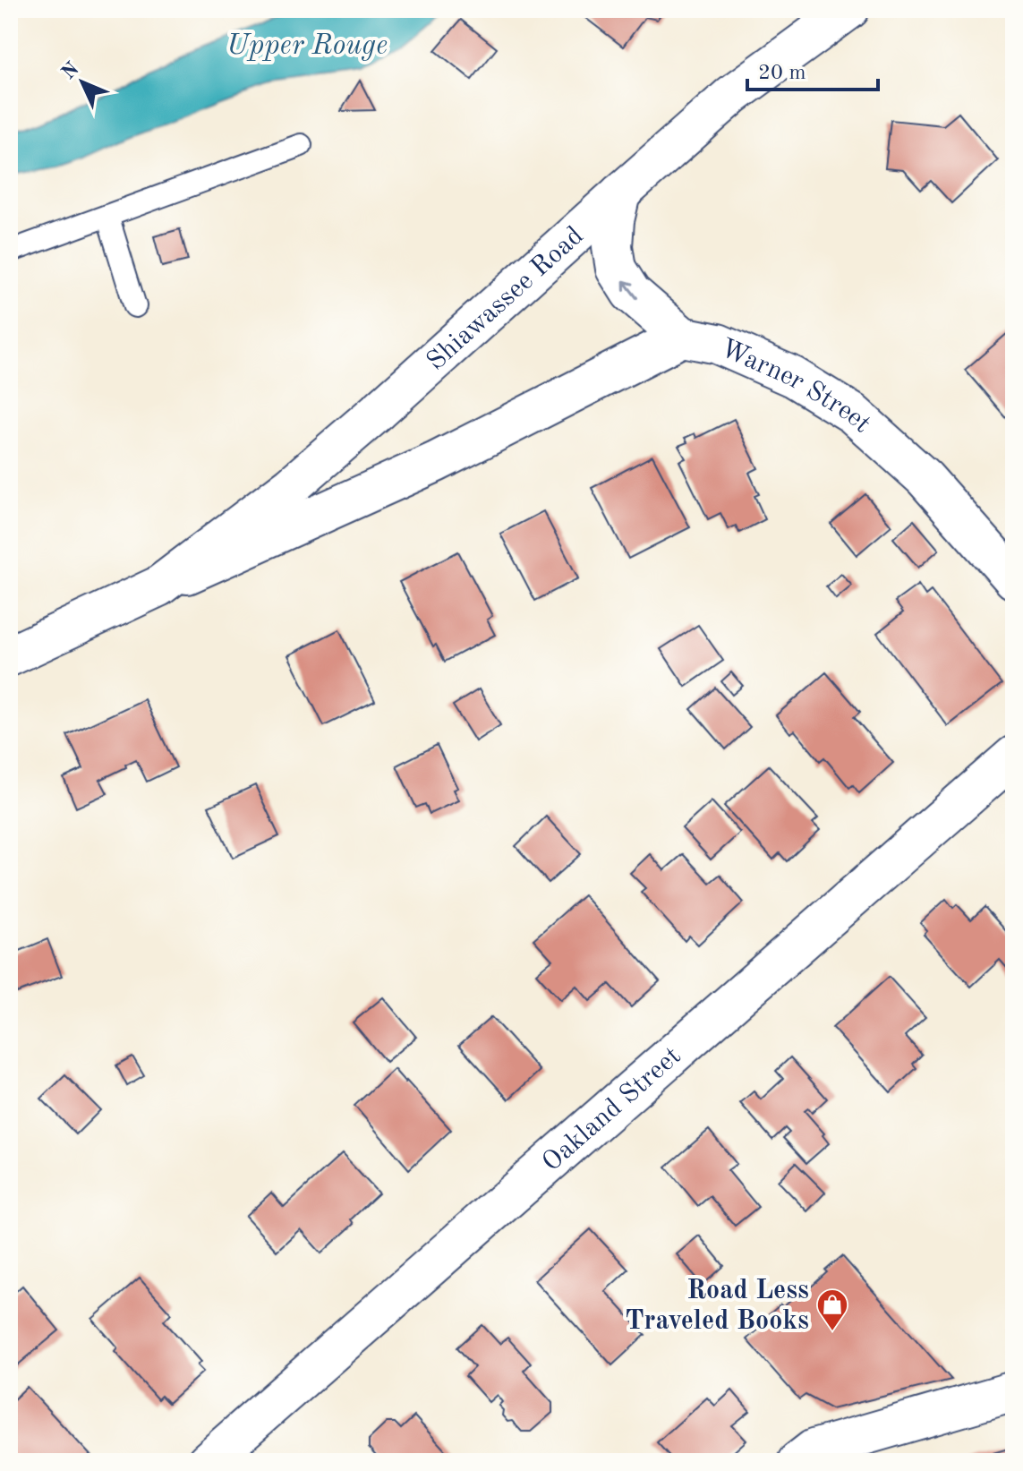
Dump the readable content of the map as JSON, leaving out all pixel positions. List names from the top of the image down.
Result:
{
  "streets": {
    "street": ["Shiawassee Road", "Warner Street", "Oakland Street"]
  },
  "crossings": [
    ["Shiawassee Road", "Warner Street"]
  ],
  "water": ["Upper Rouge"],
  "places": {
    "shop": ["Road Less Traveled Books"]
  },
  "scale_bar": "20 m",
  "north": "top left"
}
